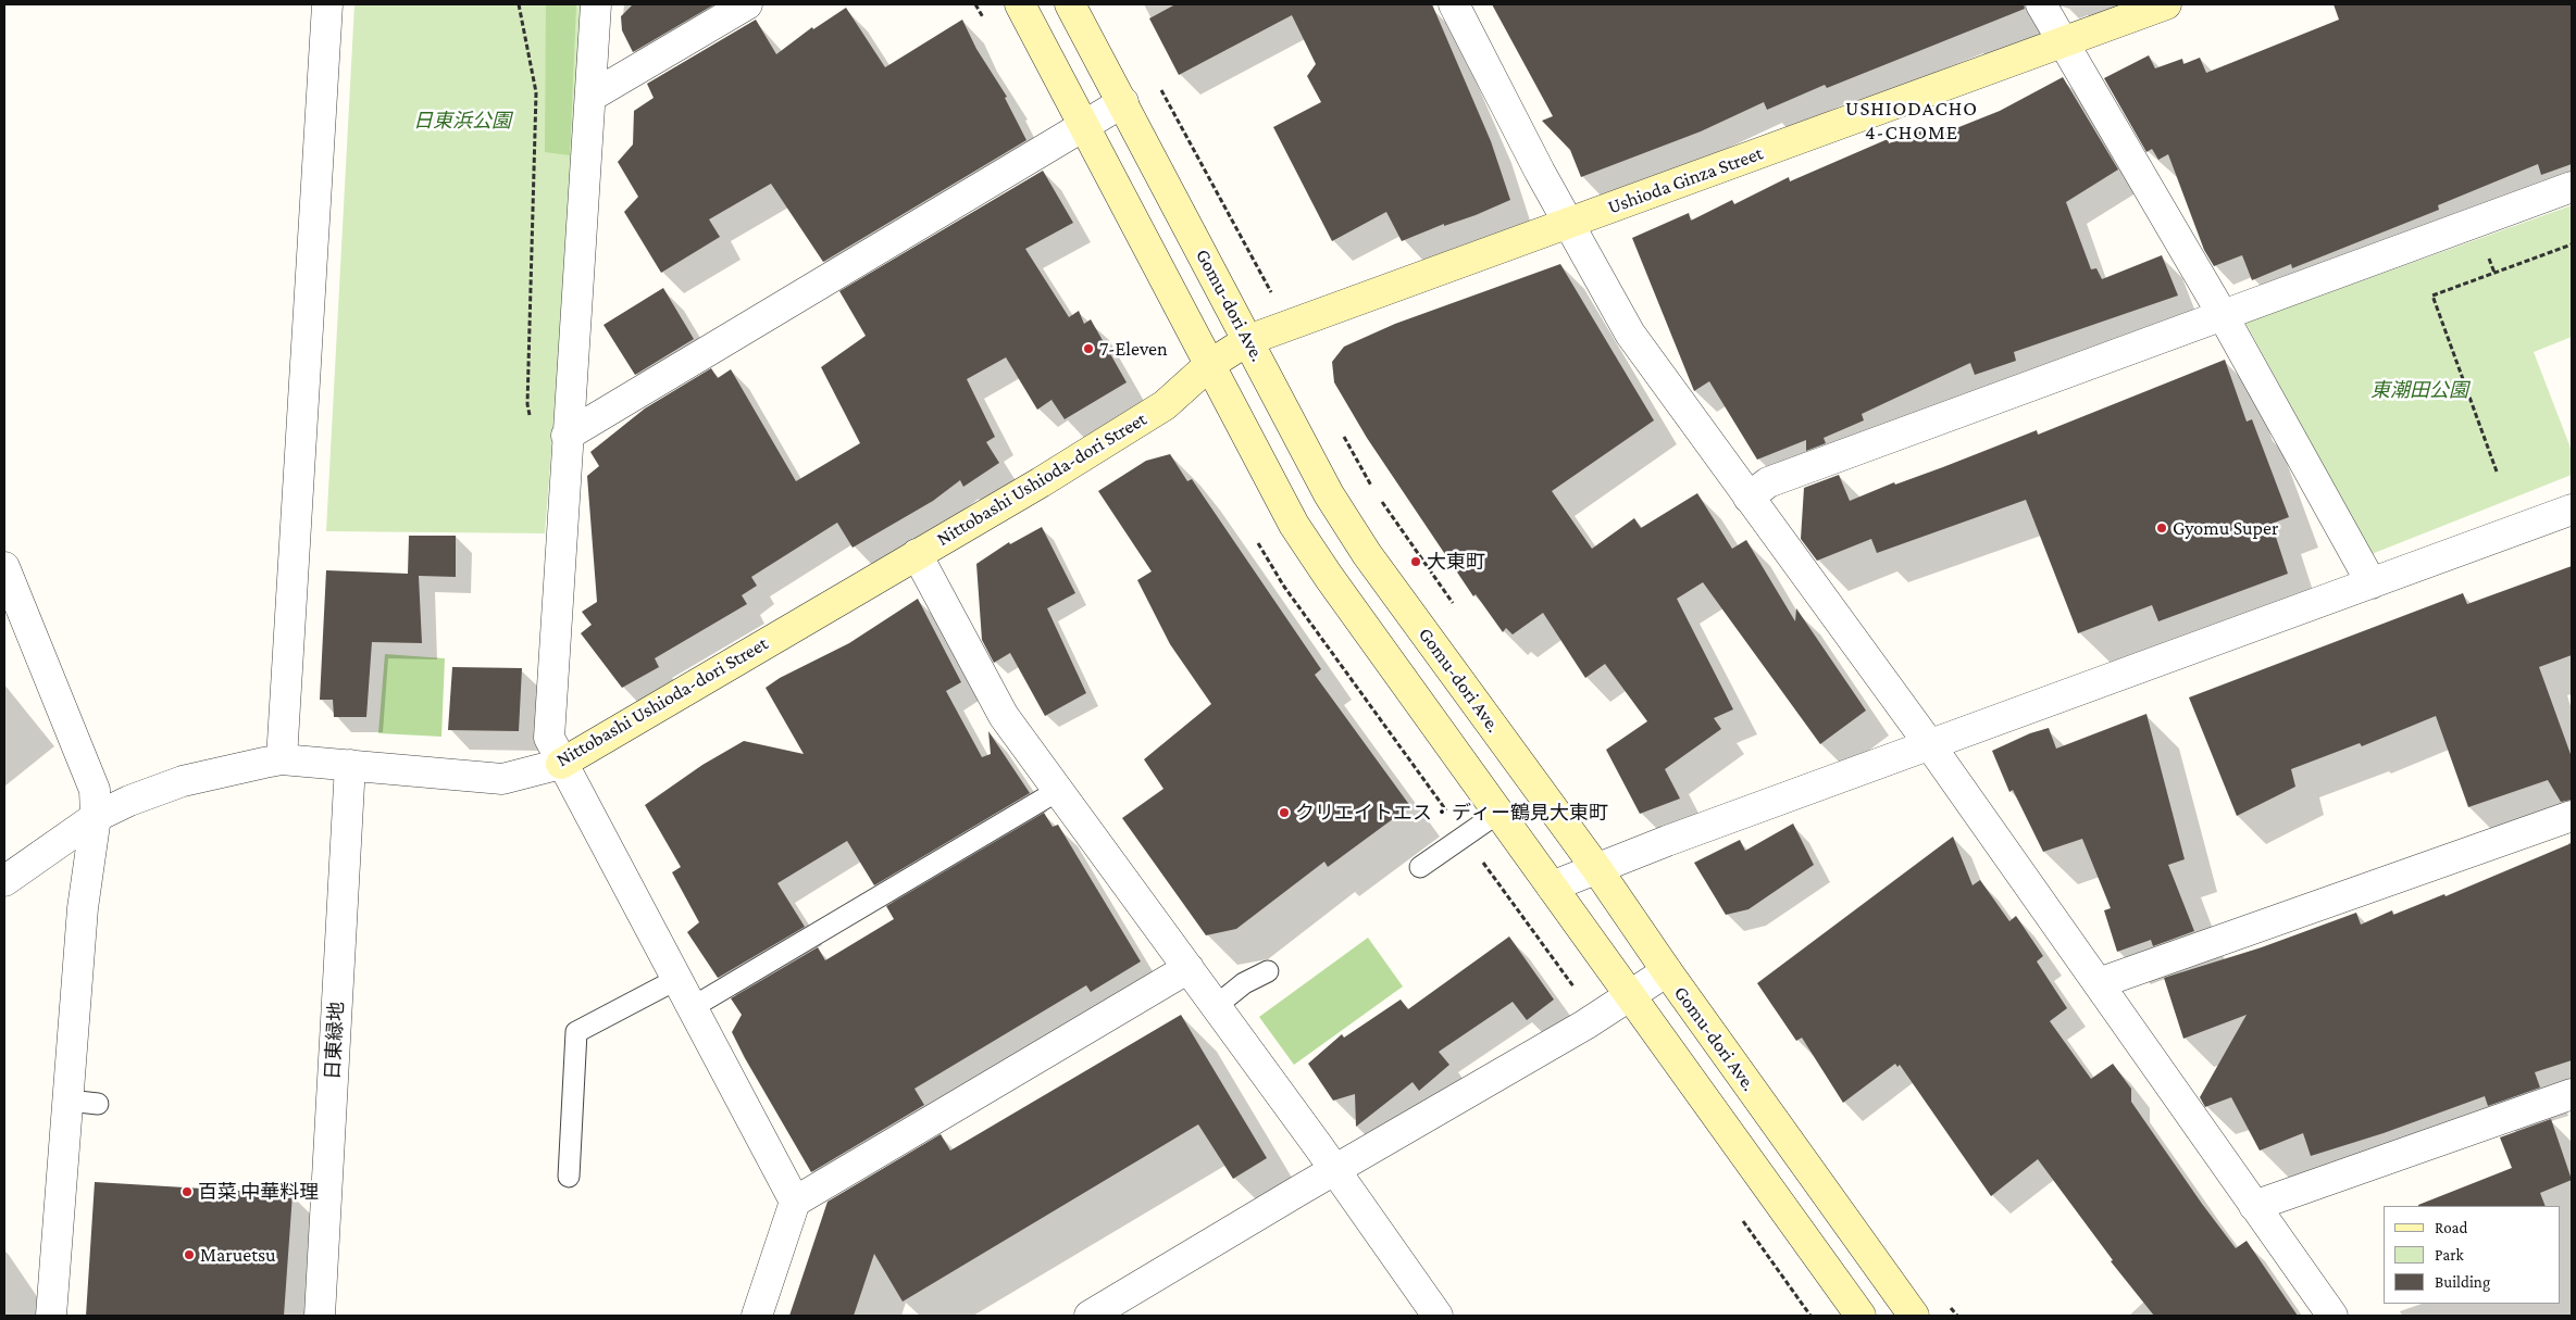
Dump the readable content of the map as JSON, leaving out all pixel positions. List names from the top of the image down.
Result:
{
  "streets": {
    "street": [
      "Ushioda Ginza Street",
      "Gomu-dori Ave.",
      "Nittobashi Ushioda-dori Street",
      "日東緑地"
    ]
  },
  "crossings": [
    ["Ushioda Ginza Street", "Gomu-dori Ave."],
    ["Ushioda Ginza Street", "Nittobashi Ushioda-dori Street"],
    ["Nittobashi Ushioda-dori Street", "日東緑地"]
  ],
  "districts": ["USHIODACHO 4-CHOME"],
  "parks": ["日東浜公園", "東潮田公園"],
  "places": [
    "7-Eleven",
    "Gyomu Super",
    "大東町",
    "クリエイトエス・ディー鶴見大東町",
    "百菜 中華料理",
    "Maruetsu"
  ],
  "legend": ["Road", "Park", "Building"]
}
